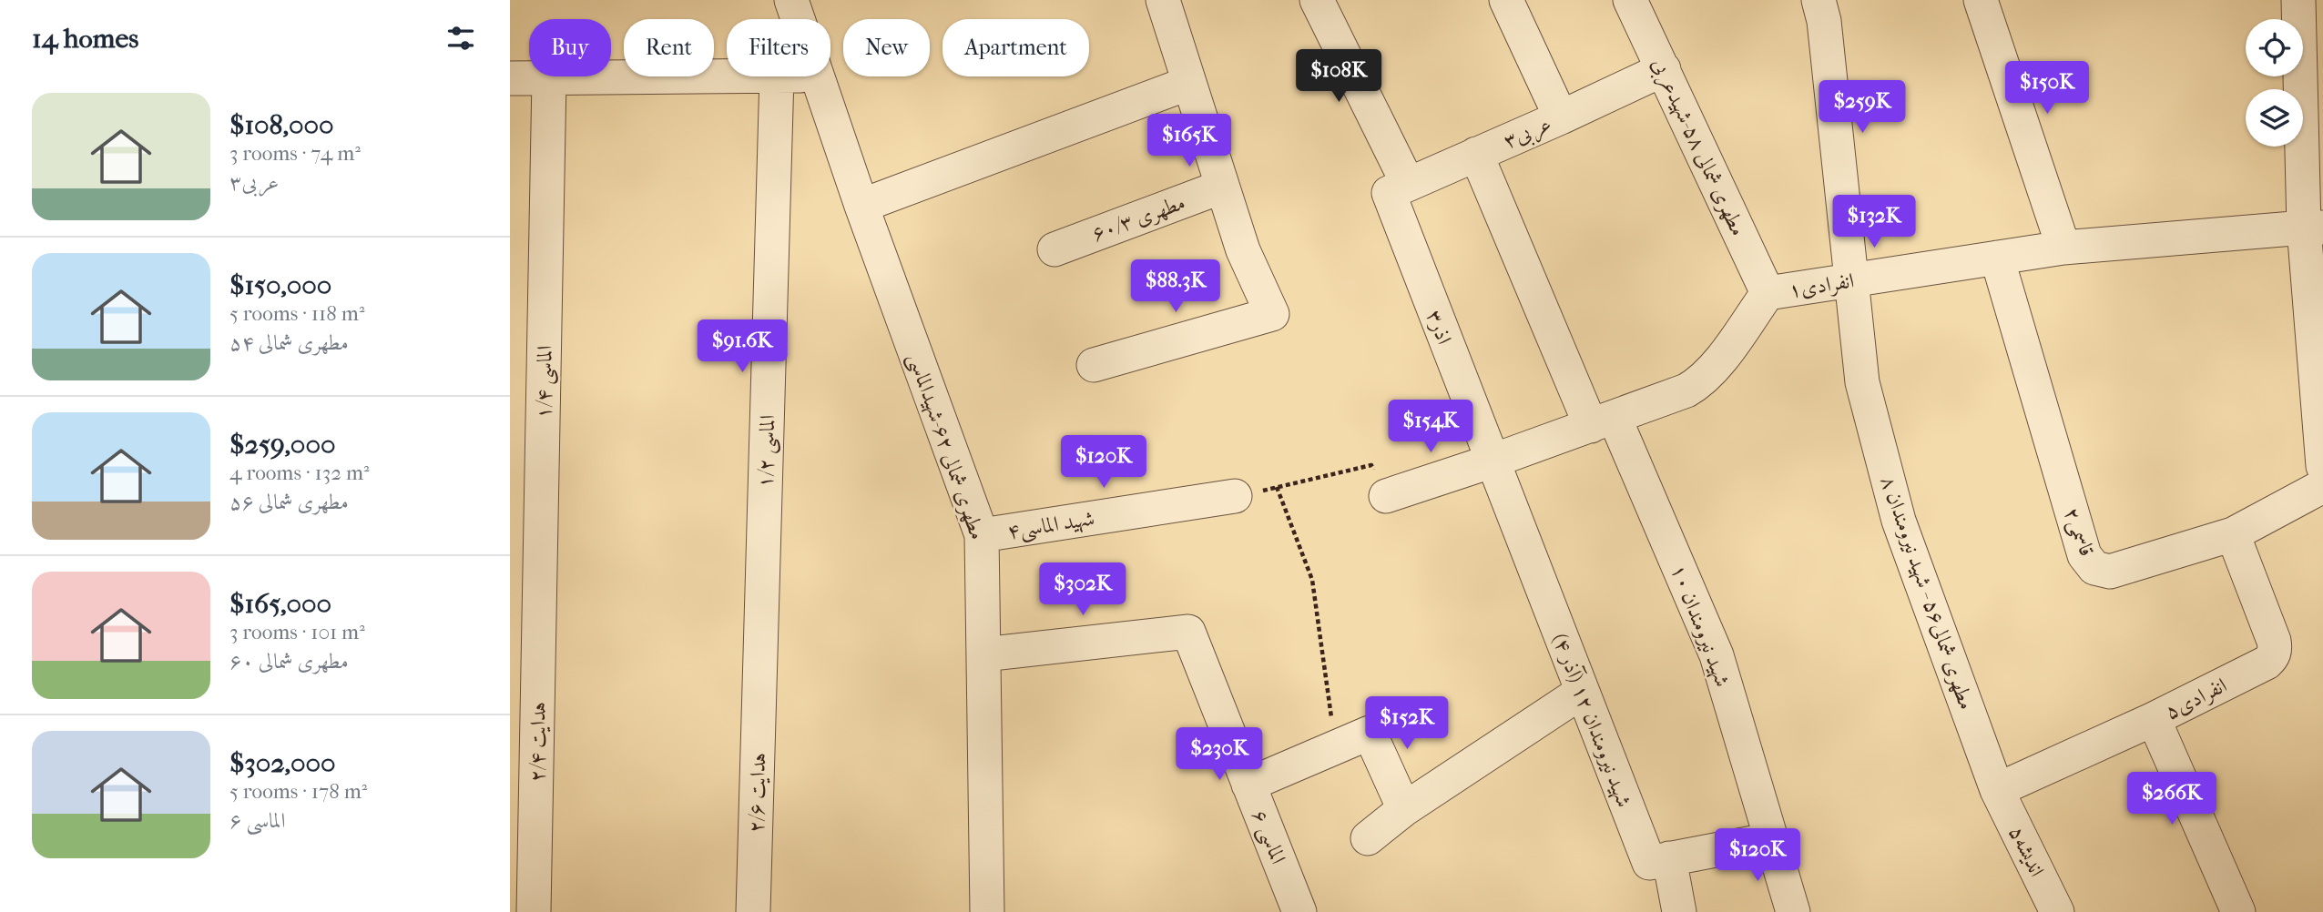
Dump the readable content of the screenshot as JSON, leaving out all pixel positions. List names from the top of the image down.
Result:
{
  "streets": {
    "street": [
      "عربی۳",
      "مطهری شمالی ۵۸-شهیدعربی",
      "مطهری ۶۰/۳",
      "انفرادی۱",
      "اذر۳",
      "الماسی ۱/۴",
      "مطهری شمالی ۶۲-شهیدالماسی",
      "الماسی ۱/۲",
      "شهید الماسی۴",
      "قاسمی۲",
      "مطهری شمالی۵۶ - شهید نیرومندان ۸",
      "شهید نیرومندان ۱۰",
      "انفرادی۵",
      "شهید نیرومندان ۱۲ (آذر ۴)",
      "هدایت ۲/۴",
      "هدایت ۲/۶",
      "الماسی ۶",
      "اندیشه۵"
    ]
  },
  "crossings": [
    ["عربی۳", "مطهری شمالی ۵۸-شهیدعربی"],
    ["عربی۳", "اذر۳"],
    ["عربی۳", "شهید نیرومندان ۱۰"],
    ["مطهری شمالی ۵۸-شهیدعربی", "انفرادی۱"],
    ["انفرادی۱", "اذر۳"],
    ["انفرادی۱", "قاسمی۲"],
    ["انفرادی۱", "مطهری شمالی۵۶ - شهید نیرومندان ۸"],
    ["انفرادی۱", "شهید نیرومندان ۱۰"],
    ["انفرادی۱", "شهید نیرومندان ۱۲ (آذر ۴)"],
    ["اذر۳", "شهید نیرومندان ۱۲ (آذر ۴)"],
    ["الماسی ۱/۴", "هدایت ۲/۴"],
    ["مطهری شمالی ۶۲-شهیدالماسی", "شهید الماسی۴"],
    ["مطهری شمالی ۶۲-شهیدالماسی", "الماسی ۶"],
    ["الماسی ۱/۲", "هدایت ۲/۶"],
    ["قاسمی۲", "انفرادی۵"],
    ["مطهری شمالی۵۶ - شهید نیرومندان ۸", "انفرادی۵"],
    ["مطهری شمالی۵۶ - شهید نیرومندان ۸", "اندیشه۵"],
    ["شهید نیرومندان ۱۰", "شهید نیرومندان ۱۲ (آذر ۴)"],
    ["انفرادی۵", "اندیشه۵"]
  ],
  "page": {
    "heading": "14 homes",
    "chip": [
      "Buy",
      "Rent",
      "Filters",
      "New",
      "Apartment"
    ],
    "price": [
      "$108K",
      "$150K",
      "$259K",
      "$165K",
      "$132K",
      "$88.3K",
      "$91.6K",
      "$154K",
      "$120K",
      "$302K",
      "$152K",
      "$230K",
      "$266K",
      "$120K"
    ],
    "list": [
      {
        "name": "$108,000",
        "note": "3 rooms · 74 m² · عربی۳"
      },
      {
        "name": "$150,000",
        "note": "5 rooms · 118 m² · مطهری شمالی ۵۴"
      },
      {
        "name": "$259,000",
        "note": "4 rooms · 132 m² · مطهری شمالی ۵۶"
      },
      {
        "name": "$165,000",
        "note": "3 rooms · 101 m² · مطهری شمالی ۶۰"
      },
      {
        "name": "$302,000",
        "note": "5 rooms · 178 m² · الماسی ۶"
      }
    ]
  }
}
